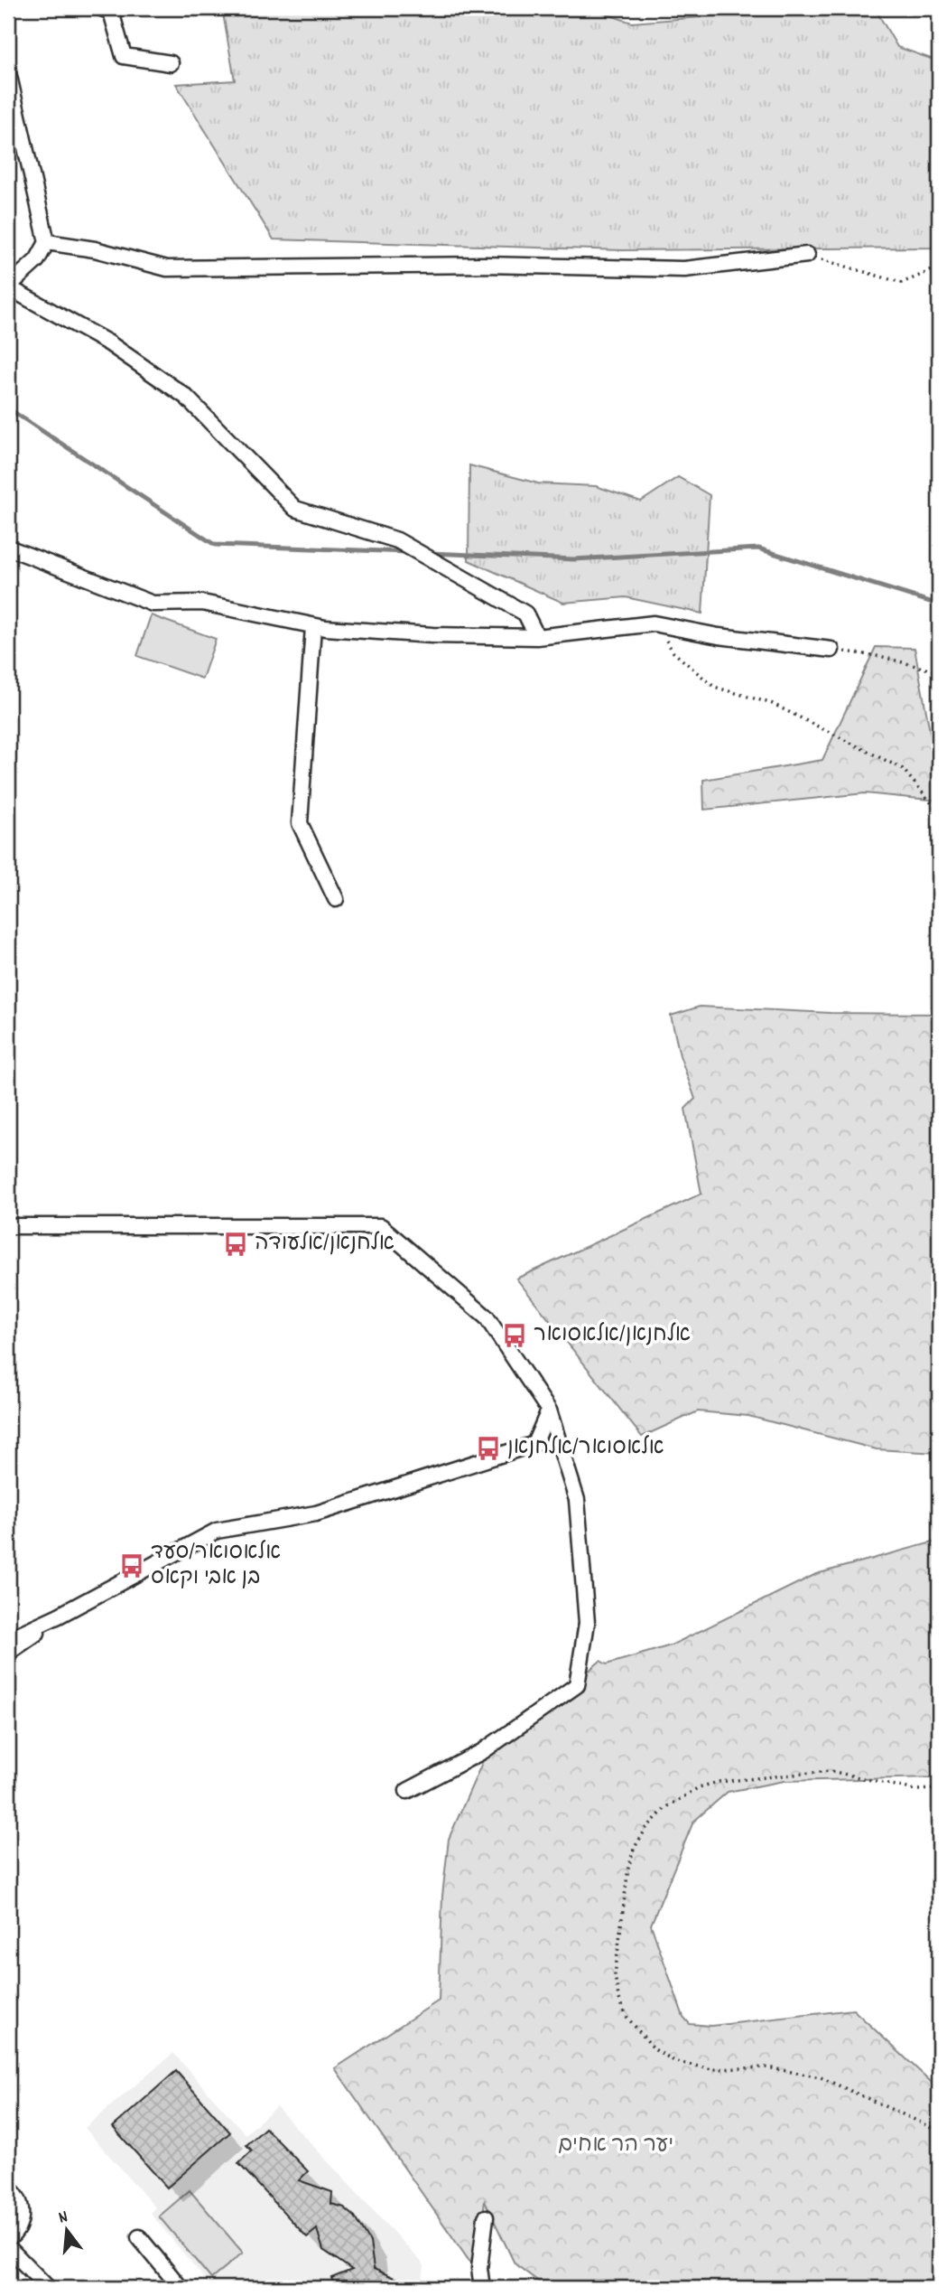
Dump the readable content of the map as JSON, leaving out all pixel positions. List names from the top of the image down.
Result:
{
  "parks": ["יער הר אחים"],
  "places": {
    "bus stop": [
      "אלחנאן/אלעודה",
      "אלחנאן/אלאסואר",
      "אלאסואר/אלחנאן",
      "אלאסואר/סעד בן אבי וקאס"
    ]
  },
  "north": "top"
}
